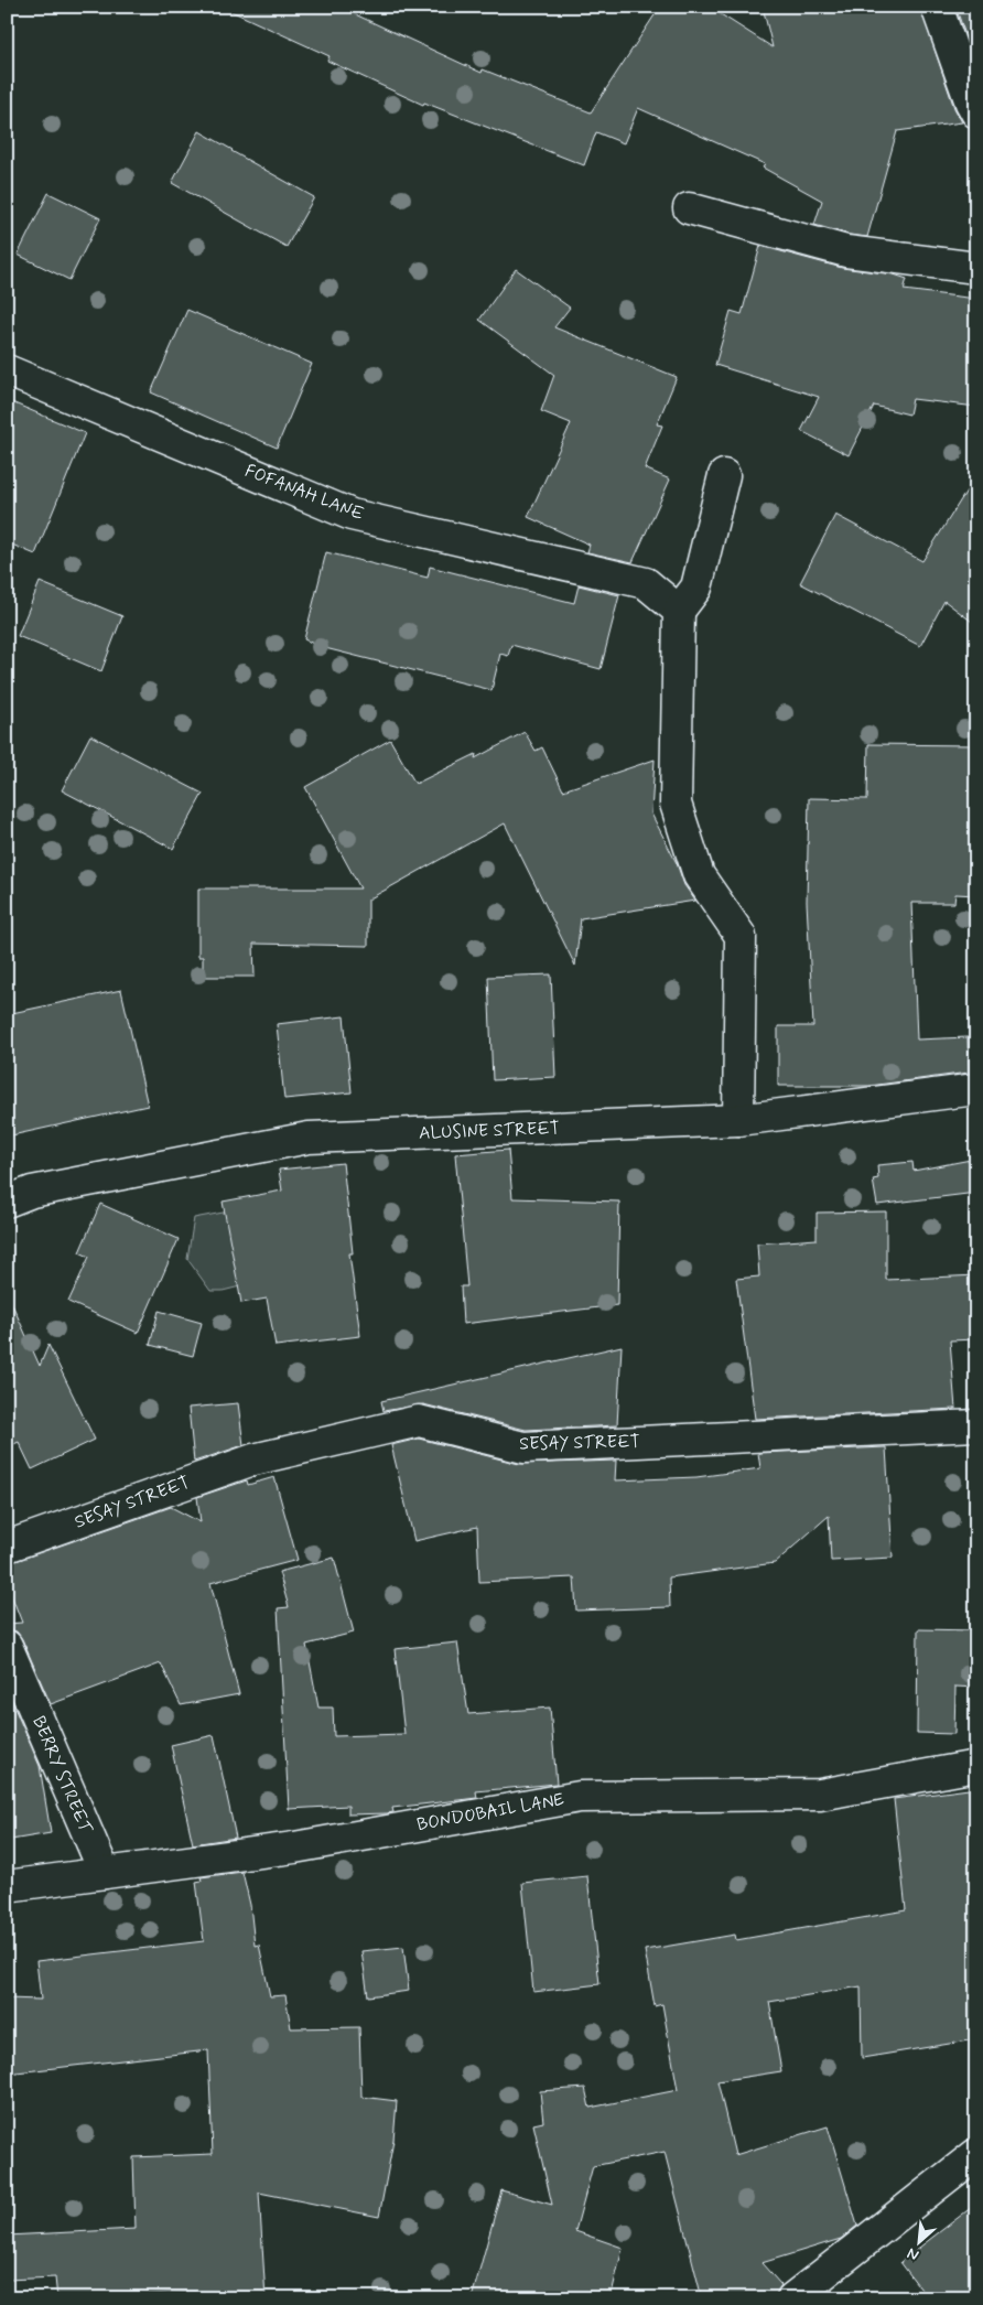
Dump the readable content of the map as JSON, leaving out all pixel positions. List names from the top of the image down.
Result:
{
  "streets": {
    "street": [
      "FOFANAH LANE",
      "ALUSINE STREET",
      "SESAY STREET",
      "BERRY STREET",
      "BONDOBAIL LANE"
    ]
  },
  "crossings": [
    ["BERRY STREET", "BONDOBAIL LANE"]
  ],
  "north": "bottom left"
}
